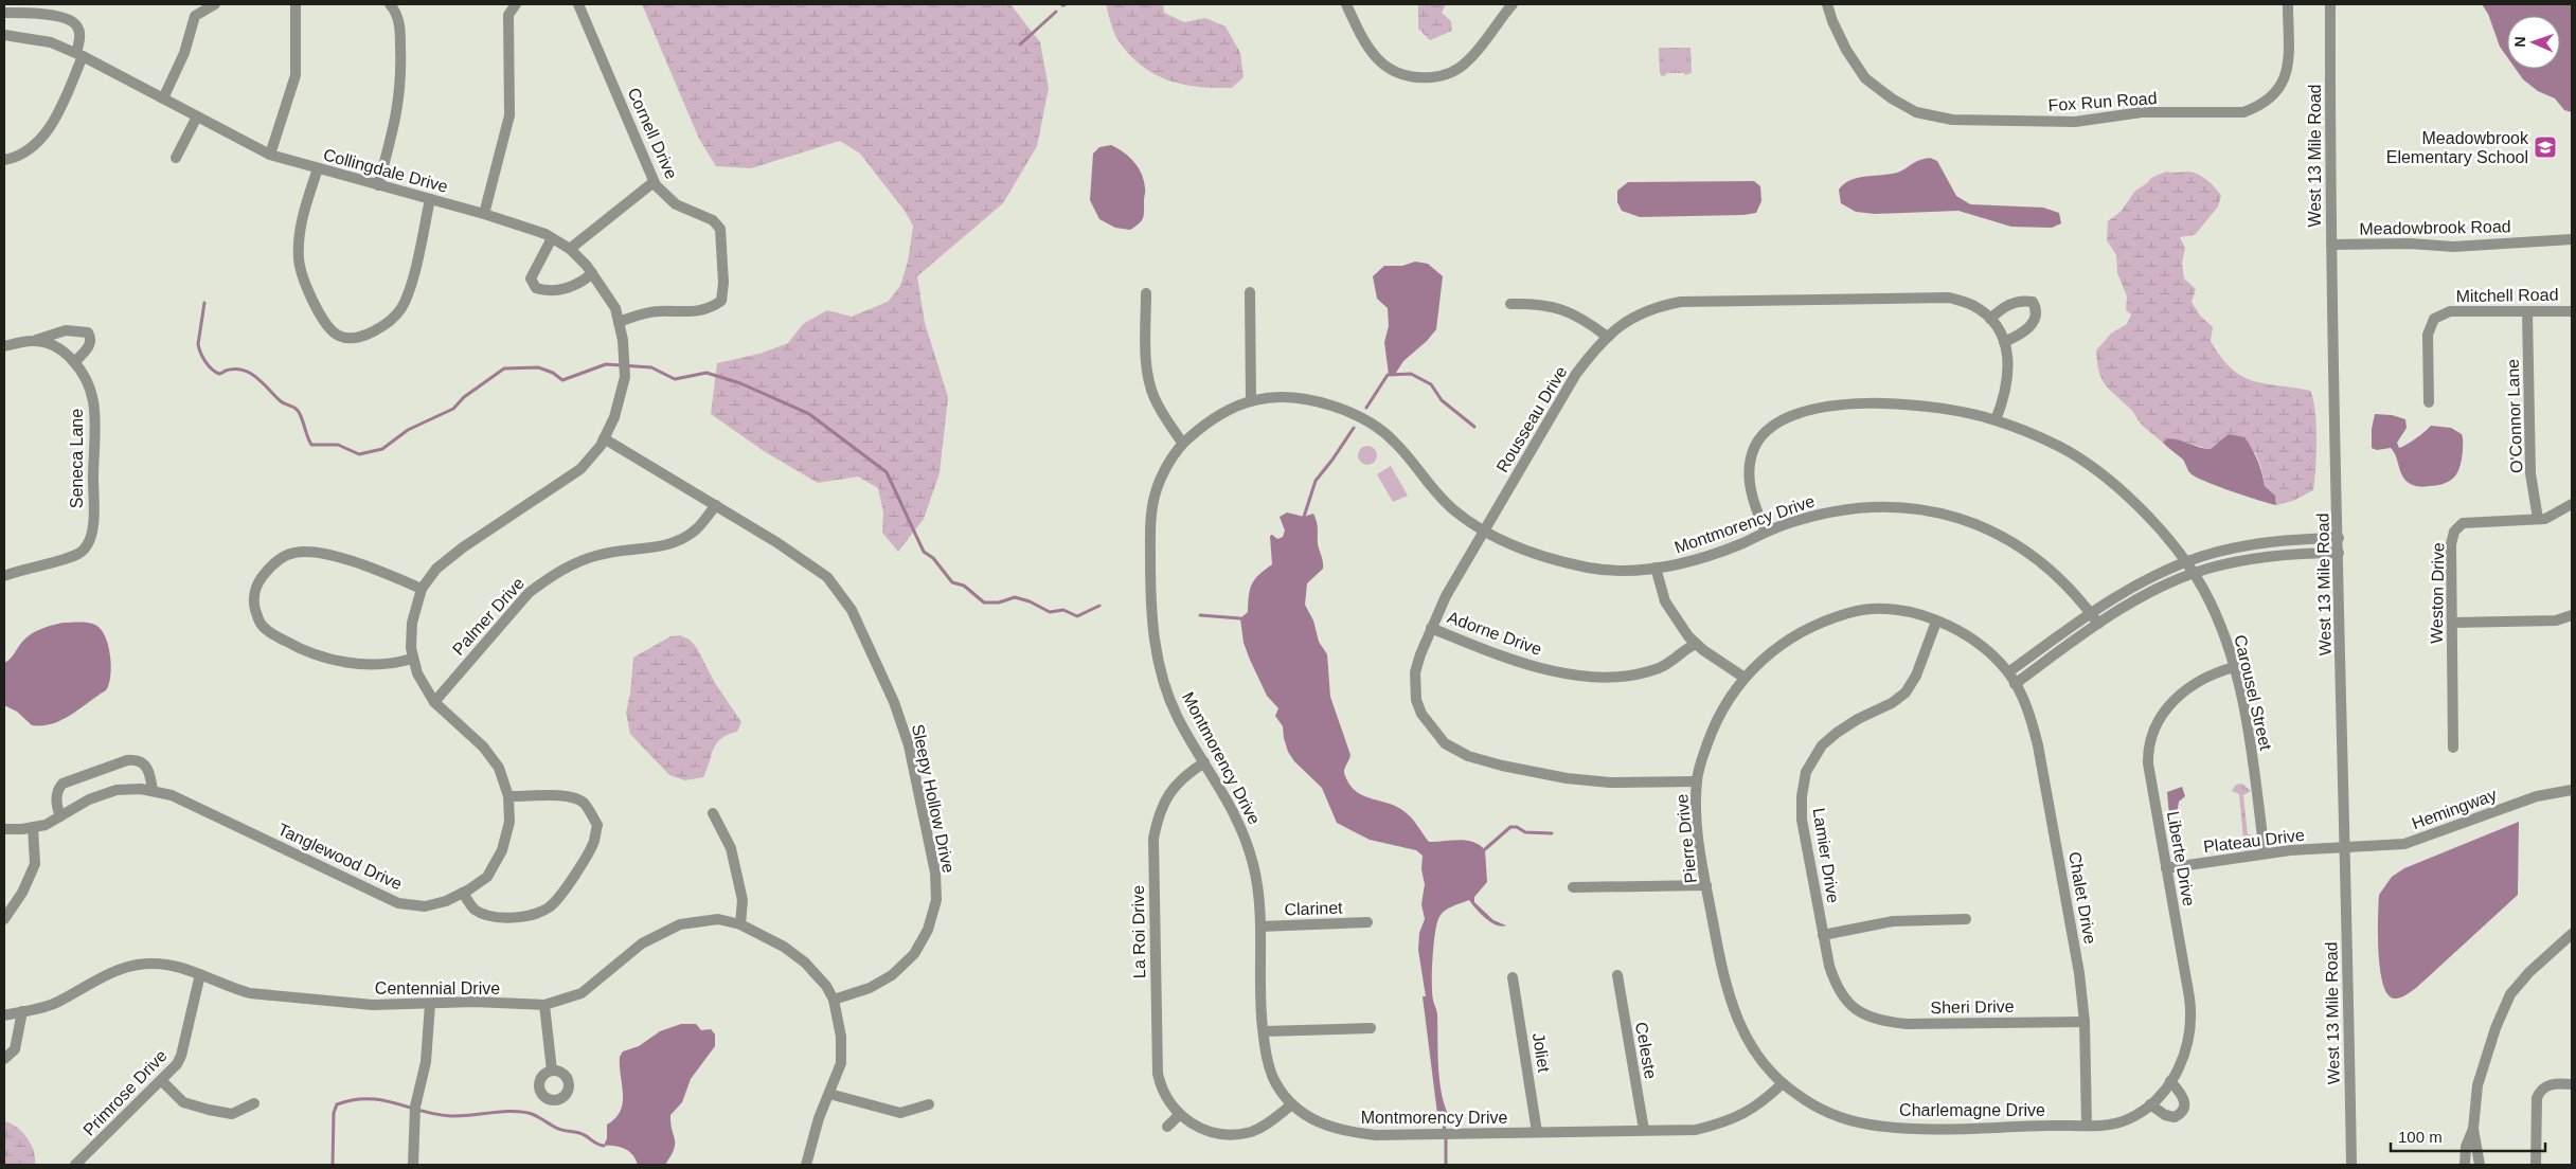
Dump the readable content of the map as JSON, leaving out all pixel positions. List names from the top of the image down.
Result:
{
  "streets": {
    "street": [
      "Fox Run Road",
      "Cornell Drive",
      "West 13 Mile Road",
      "Collingdale Drive",
      "Meadowbrook Road",
      "Mitchell Road",
      "O'Connor Lane",
      "Rousseau Drive",
      "Seneca Lane",
      "Montmorency Drive",
      "Weston Drive",
      "Palmer Drive",
      "Adorne Drive",
      "Carousel Street",
      "Sleepy Hollow Drive",
      "Hemingway",
      "Pierre Drive",
      "Plateau Drive",
      "Lamier Drive",
      "Tanglewood Drive",
      "Liberte Drive",
      "Chalet Drive",
      "Clarinet",
      "La Roi Drive",
      "Centennial Drive",
      "Sheri Drive",
      "Celeste",
      "Joliet",
      "Primrose Drive",
      "Charlemagne Drive"
    ]
  },
  "crossings": [
    ["Cornell Drive", "Collingdale Drive"],
    ["West 13 Mile Road", "Meadowbrook Road"],
    ["West 13 Mile Road", "Hemingway"],
    ["West 13 Mile Road", "Plateau Drive"],
    ["Collingdale Drive", "Sleepy Hollow Drive"],
    ["Collingdale Drive", "Tanglewood Drive"],
    ["Mitchell Road", "O'Connor Lane"],
    ["O'Connor Lane", "Weston Drive"],
    ["Rousseau Drive", "Montmorency Drive"],
    ["Rousseau Drive", "Adorne Drive"],
    ["Rousseau Drive", "Carousel Street"],
    ["Rousseau Drive", "Pierre Drive"],
    ["Montmorency Drive", "Carousel Street"],
    ["Montmorency Drive", "Pierre Drive"],
    ["Montmorency Drive", "Clarinet"],
    ["Montmorency Drive", "La Roi Drive"],
    ["Montmorency Drive", "Celeste"],
    ["Montmorency Drive", "Joliet"],
    ["Montmorency Drive", "Charlemagne Drive"],
    ["Palmer Drive", "Sleepy Hollow Drive"],
    ["Palmer Drive", "Tanglewood Drive"],
    ["Carousel Street", "Plateau Drive"],
    ["Carousel Street", "Liberte Drive"],
    ["Sleepy Hollow Drive", "Tanglewood Drive"],
    ["Sleepy Hollow Drive", "Centennial Drive"],
    ["Hemingway", "Plateau Drive"],
    ["Pierre Drive", "Lamier Drive"],
    ["Pierre Drive", "Chalet Drive"],
    ["Pierre Drive", "Charlemagne Drive"],
    ["Plateau Drive", "Liberte Drive"],
    ["Lamier Drive", "Sheri Drive"],
    ["Liberte Drive", "Charlemagne Drive"],
    ["Chalet Drive", "Sheri Drive"],
    ["Chalet Drive", "Charlemagne Drive"],
    ["Centennial Drive", "Primrose Drive"]
  ],
  "places": {
    "school or university": ["Meadowbrook Elementary School"]
  },
  "scale_bar": "100 m",
  "north": "left"
}
